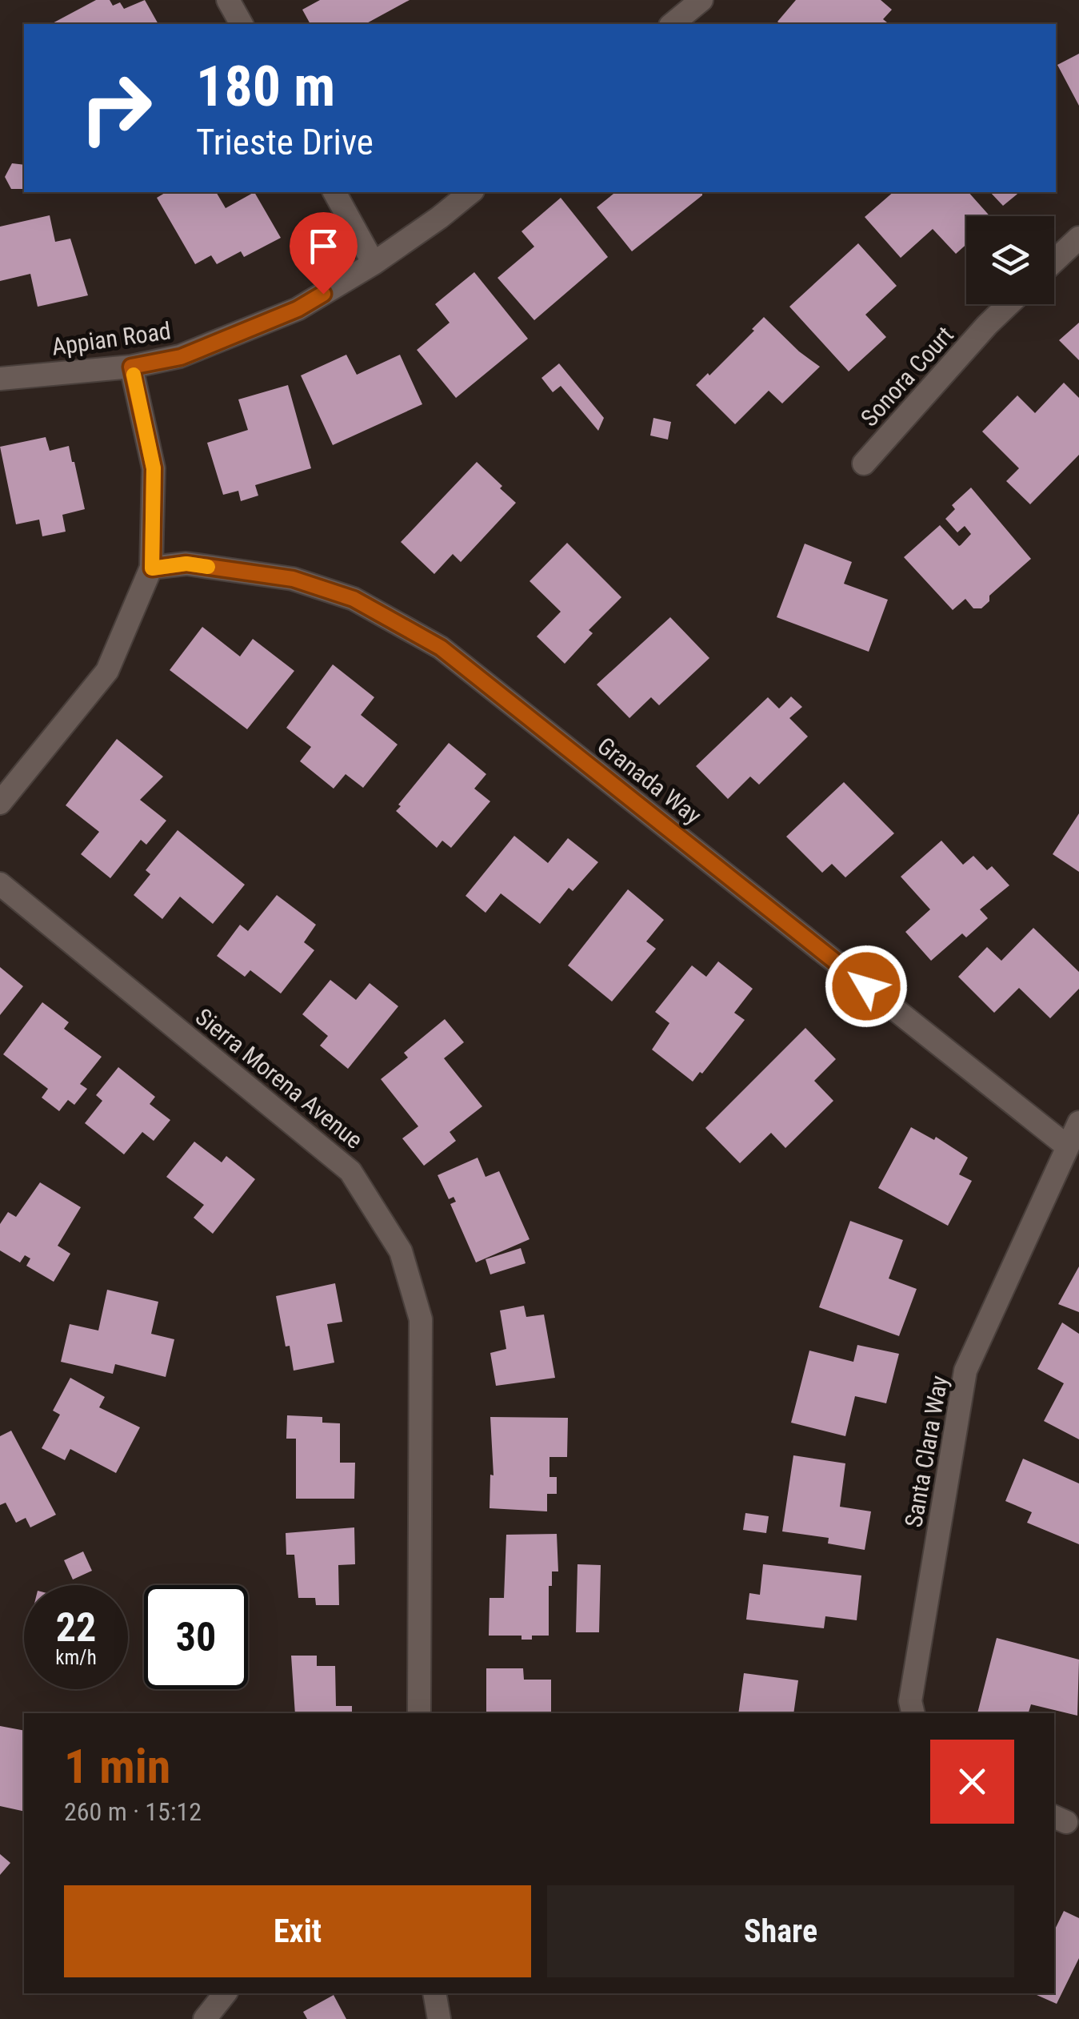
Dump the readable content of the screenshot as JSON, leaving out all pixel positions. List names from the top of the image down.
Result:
{
  "streets": {
    "street": [
      "Appian Road",
      "Sonora Court",
      "Granada Way",
      "Sierra Morena Avenue",
      "Santa Clara Way"
    ]
  },
  "crossings": [
    ["Granada Way", "Santa Clara Way"]
  ],
  "page": {
    "turn": ["180 m", "Trieste Drive"],
    "speed": "22 km/h",
    "limit": "30",
    "heading": ["1 min", "260 m · 15:12"],
    "buttons": ["Exit", "Share"]
  }
}
